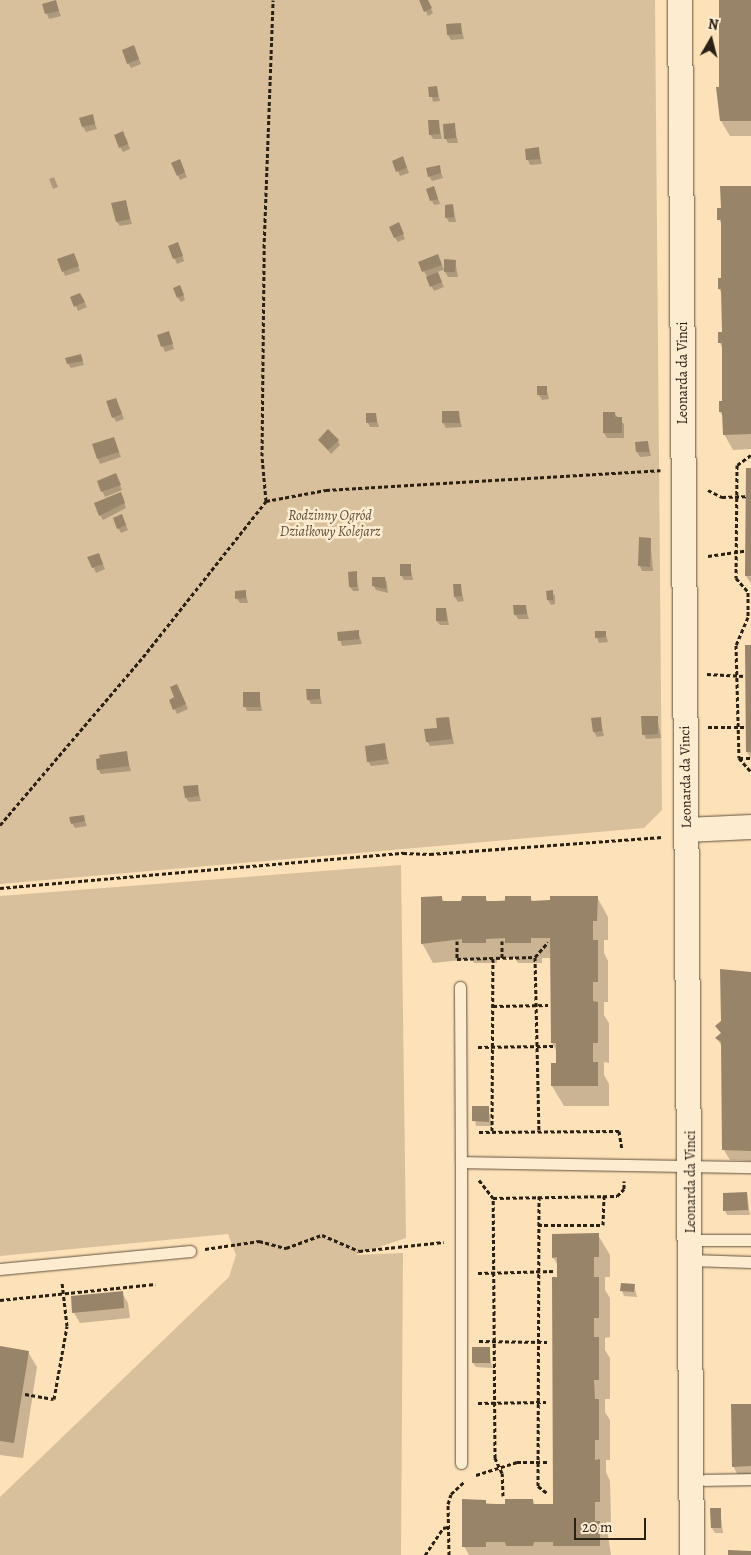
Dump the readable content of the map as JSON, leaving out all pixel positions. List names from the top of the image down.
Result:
{
  "streets": {
    "street": ["Leonarda da Vinci"]
  },
  "parks": ["Rodzinny Ogród Działkowy Kolejarz"],
  "scale_bar": "20 m",
  "north": "top"
}
